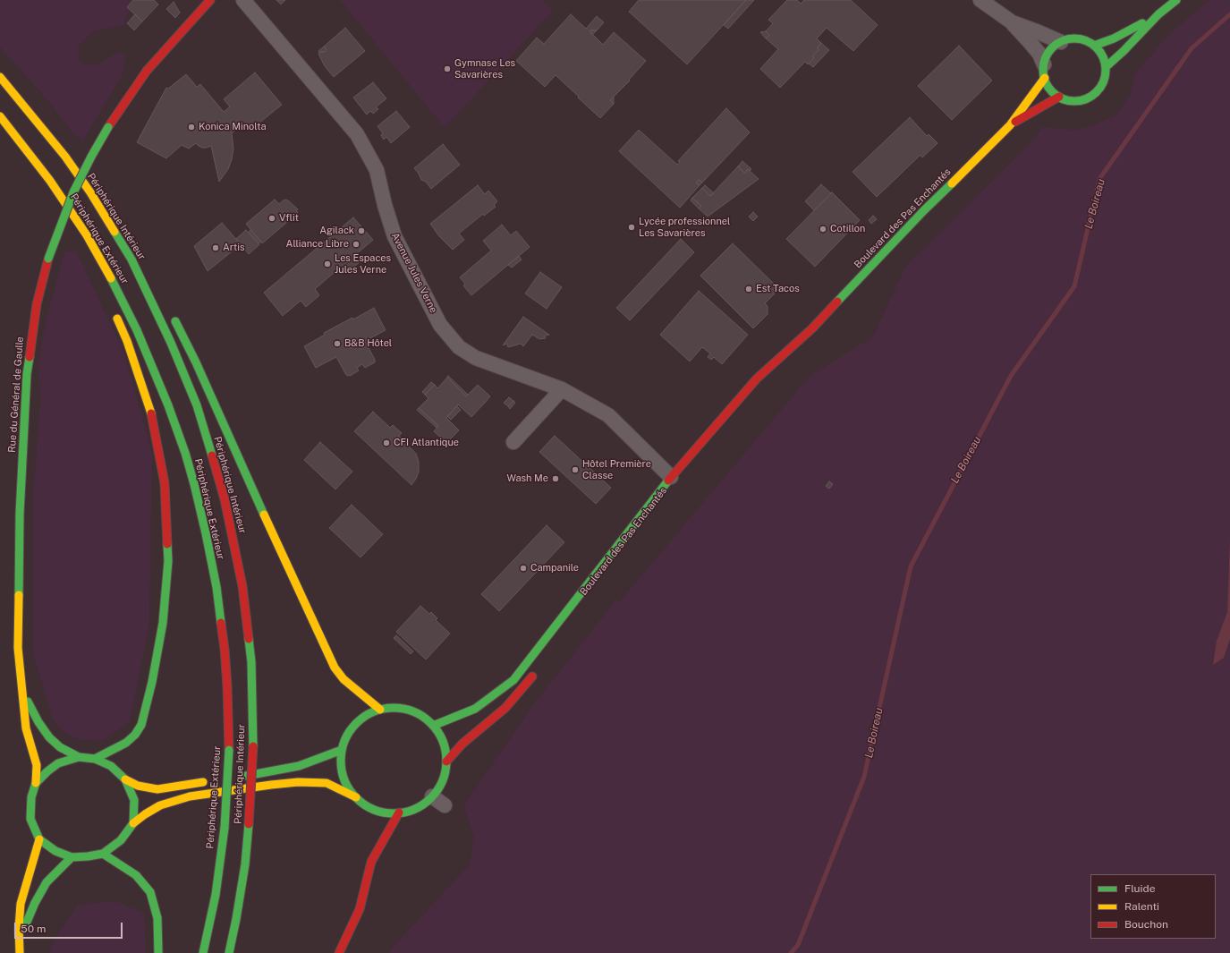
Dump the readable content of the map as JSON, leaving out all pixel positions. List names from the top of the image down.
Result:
{
  "streets": {
    "main road": [
      "Périphérique Intérieur",
      "Boulevard des Pas Enchantés",
      "Périphérique Extérieur",
      "Rue du Général de Gaulle"
    ],
    "street": ["Avenue Jules Verne"]
  },
  "crossings": [
    ["Boulevard des Pas Enchantés", "Avenue Jules Verne"]
  ],
  "water": ["Le Boireau"],
  "places": [
    "Gymnase Les Savarières",
    "Konica Minolta",
    "Vflit",
    "Lycée professionnel Les Savarières",
    "Cotillon",
    "Agilack",
    "Alliance Libre",
    "Artis",
    "Les Espaces Jules Verne",
    "Est Tacos",
    "B&B Hôtel",
    "CFI Atlantique",
    "Hôtel Première Classe",
    "Wash Me",
    "Campanile"
  ],
  "legend": ["Fluide", "Ralenti", "Bouchon"],
  "scale_bar": "50 m"
}
